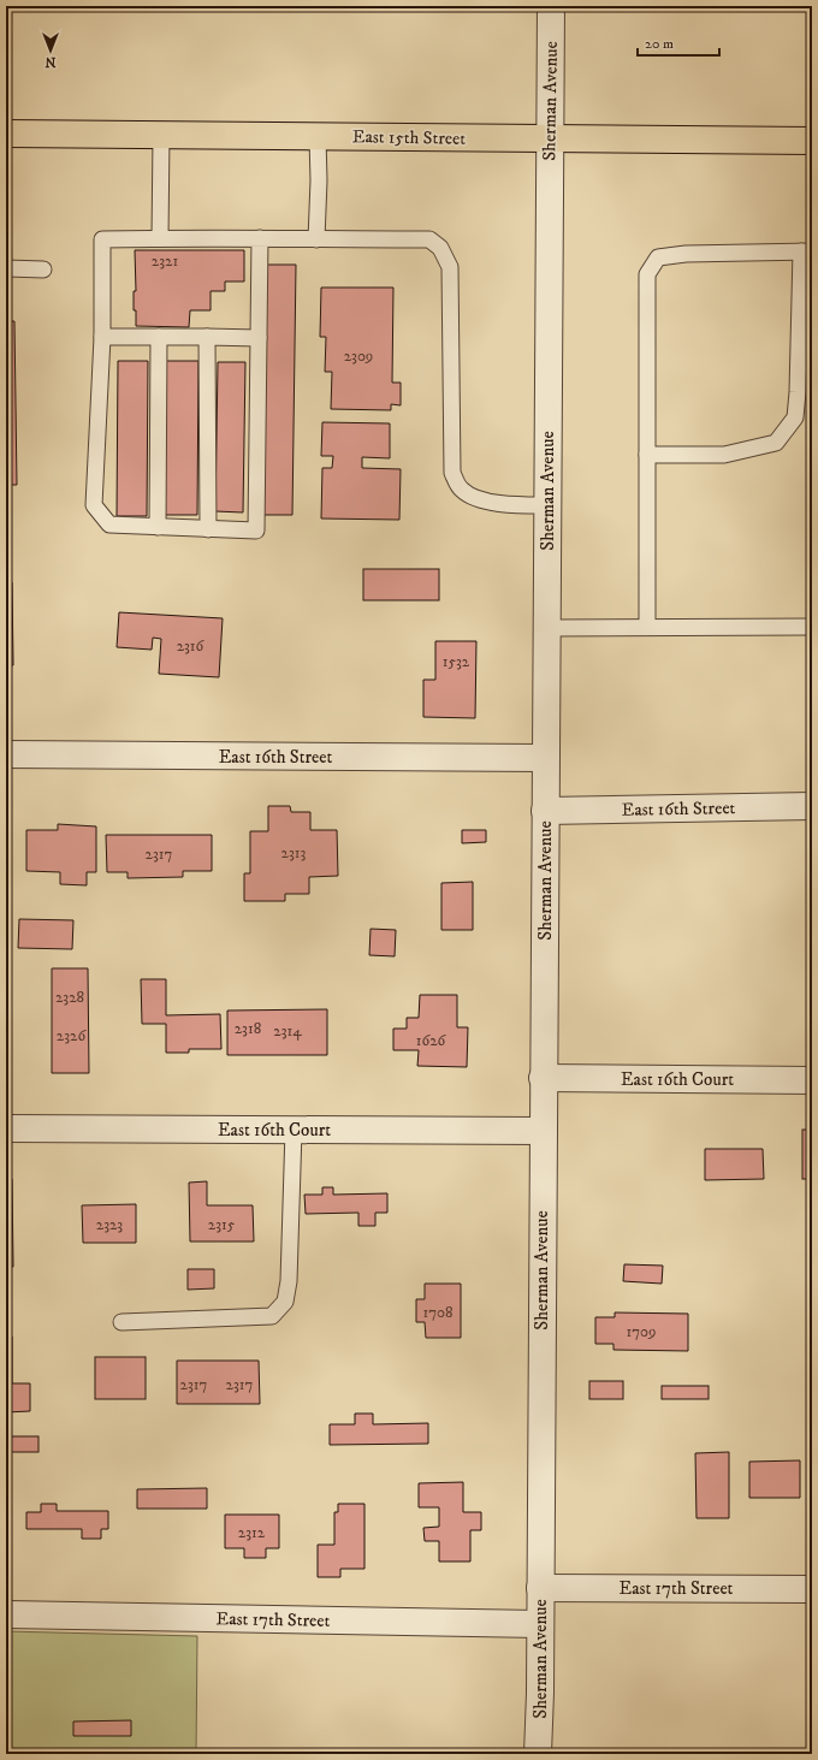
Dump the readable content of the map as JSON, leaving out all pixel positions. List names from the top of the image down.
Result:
{
  "streets": {
    "main road": ["East 15th Street"],
    "street": [
      "Sherman Avenue",
      "East 16th Street",
      "East 16th Court",
      "East 17th Street"
    ]
  },
  "crossings": [
    ["Sherman Avenue", "East 15th Street"],
    ["Sherman Avenue", "East 16th Street"],
    ["Sherman Avenue", "East 16th Court"],
    ["Sherman Avenue", "East 17th Street"]
  ],
  "house_numbers": [
    "2321",
    "2309",
    "2316",
    "1532",
    "2313",
    "2317",
    "2328",
    "2318",
    "2314",
    "2326",
    "1626",
    "2323",
    "2315",
    "1708",
    "1709",
    "2317",
    "2317",
    "2312"
  ],
  "scale_bar": "20 m",
  "north": "bottom"
}
